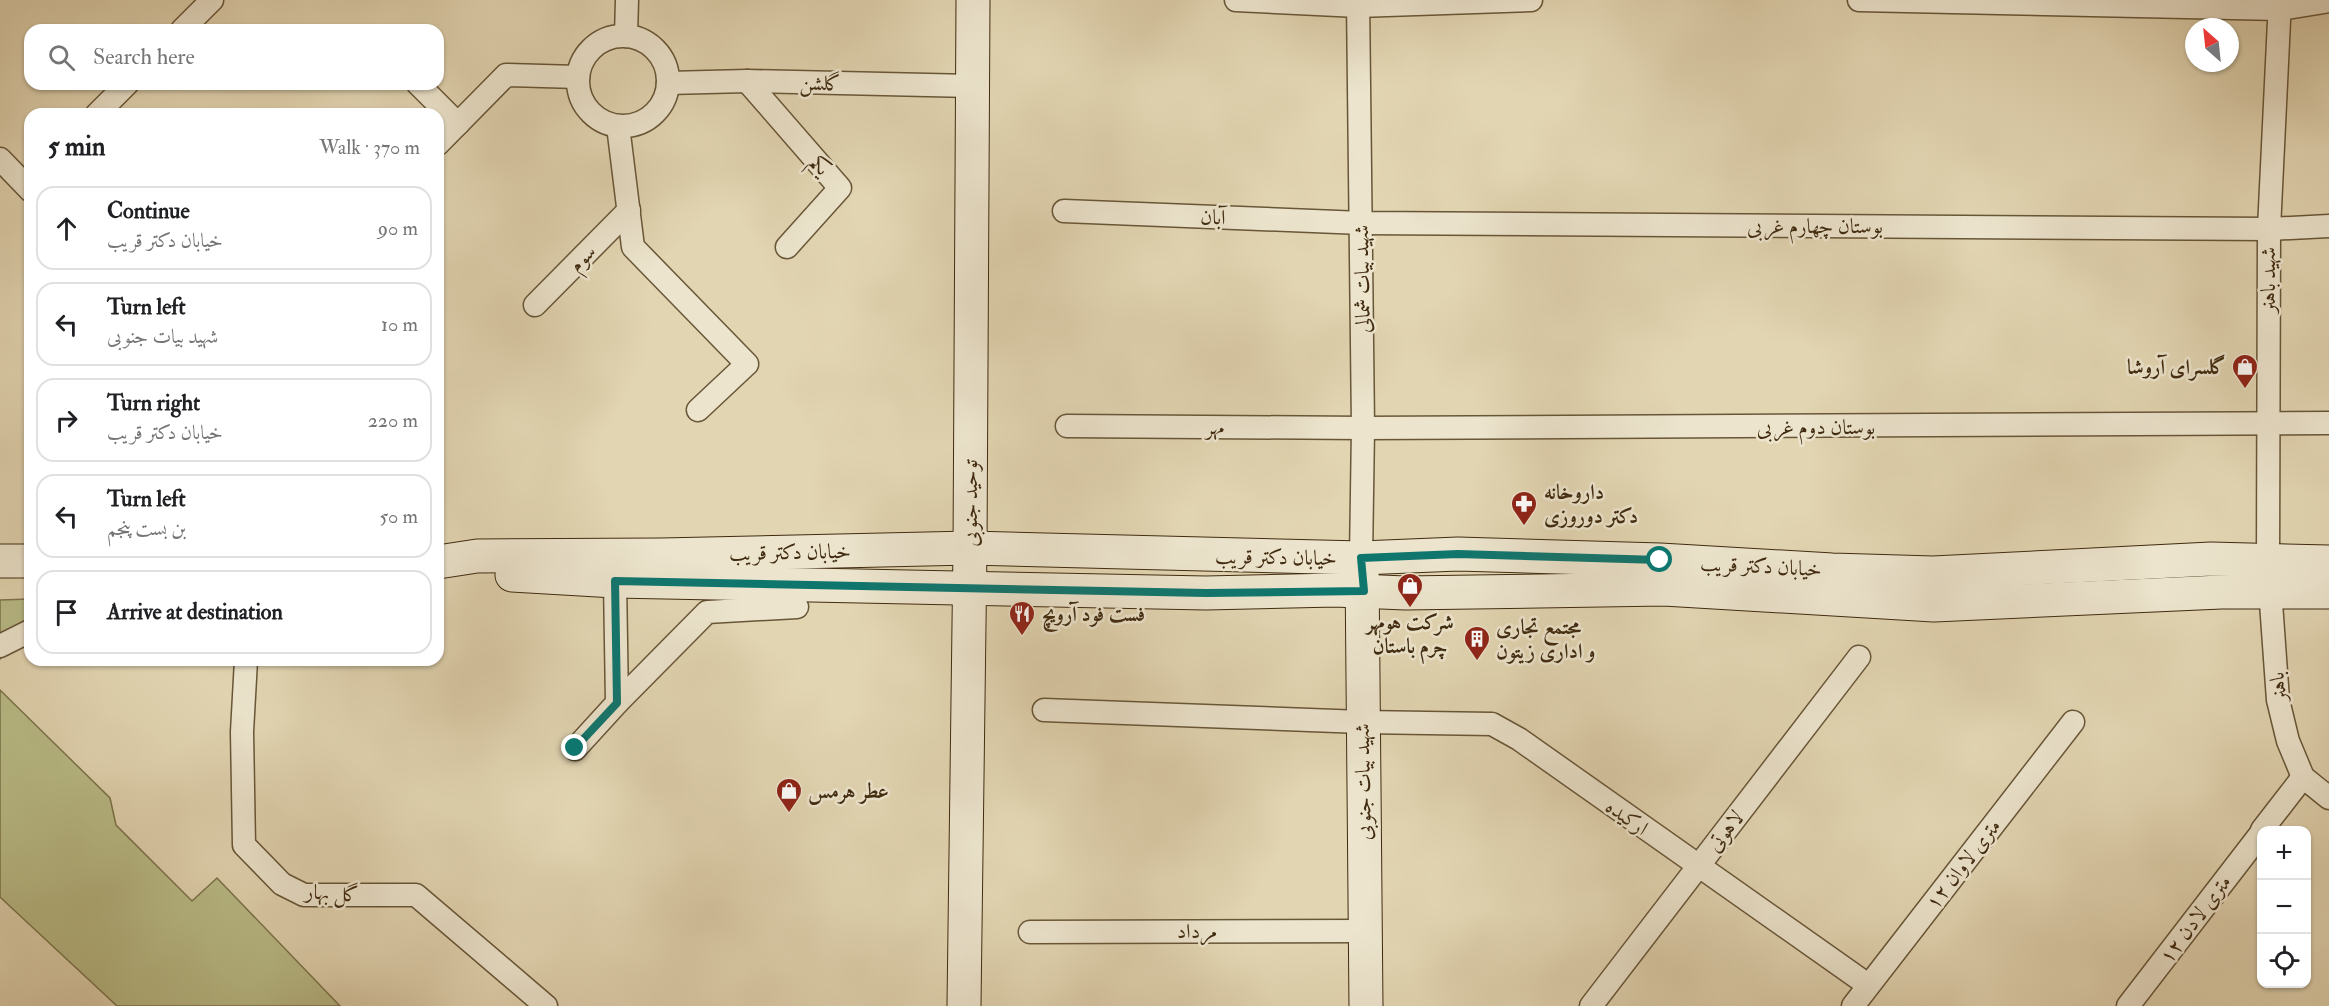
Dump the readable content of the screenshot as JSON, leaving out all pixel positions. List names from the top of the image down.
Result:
{
  "streets": {
    "main road": ["توحید جنوبی", "خیابان دکتر قریب", "شهید بیات جنوبی"],
    "street": [
      "گلشن",
      "یکم",
      "آبان",
      "بوستان چهارم غربی",
      "سوم",
      "شهید بیات شمالی",
      "شهید باهنر",
      "مهر",
      "بوستان دوم غربی",
      "باهنر",
      "ارکیده",
      "لاهوتی",
      "۱۲ متری لاوان",
      "گل بهار",
      "۱۲ متری لادن",
      "مرداد"
    ]
  },
  "crossings": [
    ["گلشن", "یکم"],
    ["گلشن", "توحید جنوبی"],
    ["آبان", "بوستان چهارم غربی"],
    ["آبان", "شهید بیات شمالی"],
    ["بوستان چهارم غربی", "شهید بیات شمالی"],
    ["بوستان چهارم غربی", "شهید باهنر"],
    ["شهید بیات شمالی", "مهر"],
    ["شهید بیات شمالی", "بوستان دوم غربی"],
    ["شهید بیات شمالی", "خیابان دکتر قریب"],
    ["شهید بیات شمالی", "شهید بیات جنوبی"],
    ["شهید باهنر", "بوستان دوم غربی"],
    ["شهید باهنر", "خیابان دکتر قریب"],
    ["شهید باهنر", "باهنر"],
    ["مهر", "بوستان دوم غربی"],
    ["توحید جنوبی", "خیابان دکتر قریب"],
    ["خیابان دکتر قریب", "باهنر"],
    ["خیابان دکتر قریب", "شهید بیات جنوبی"],
    ["باهنر", "۱۲ متری لادن"],
    ["شهید بیات جنوبی", "ارکیده"],
    ["شهید بیات جنوبی", "مرداد"],
    ["ارکیده", "لاهوتی"],
    ["ارکیده", "۱۲ متری لاوان"]
  ],
  "places": {
    "shop": ["گلسرای آروشا", "شرکت هومهر چرم باستان", "عطر هرمس"],
    "pharmacy": ["داروخانه دکتر دوروزی"],
    "restaurant": ["فست فود آرویچ"],
    "building": ["مجتمع تجاری و اداری زیتون"]
  },
  "north": "top left",
  "page": {
    "search": "Search here",
    "heading": ["5 min", "Walk · 370 m"],
    "list": [
      ["Continue", "خیابان دکتر قریب", "90 m"],
      ["Turn left", "شهید بیات جنوبی", "10 m"],
      ["Turn right", "خیابان دکتر قریب", "220 m"],
      ["Turn left", "بن بست پنجم", "50 m"],
      "Arrive at destination"
    ],
    "map_buttons": ["+", "−"]
  }
}
